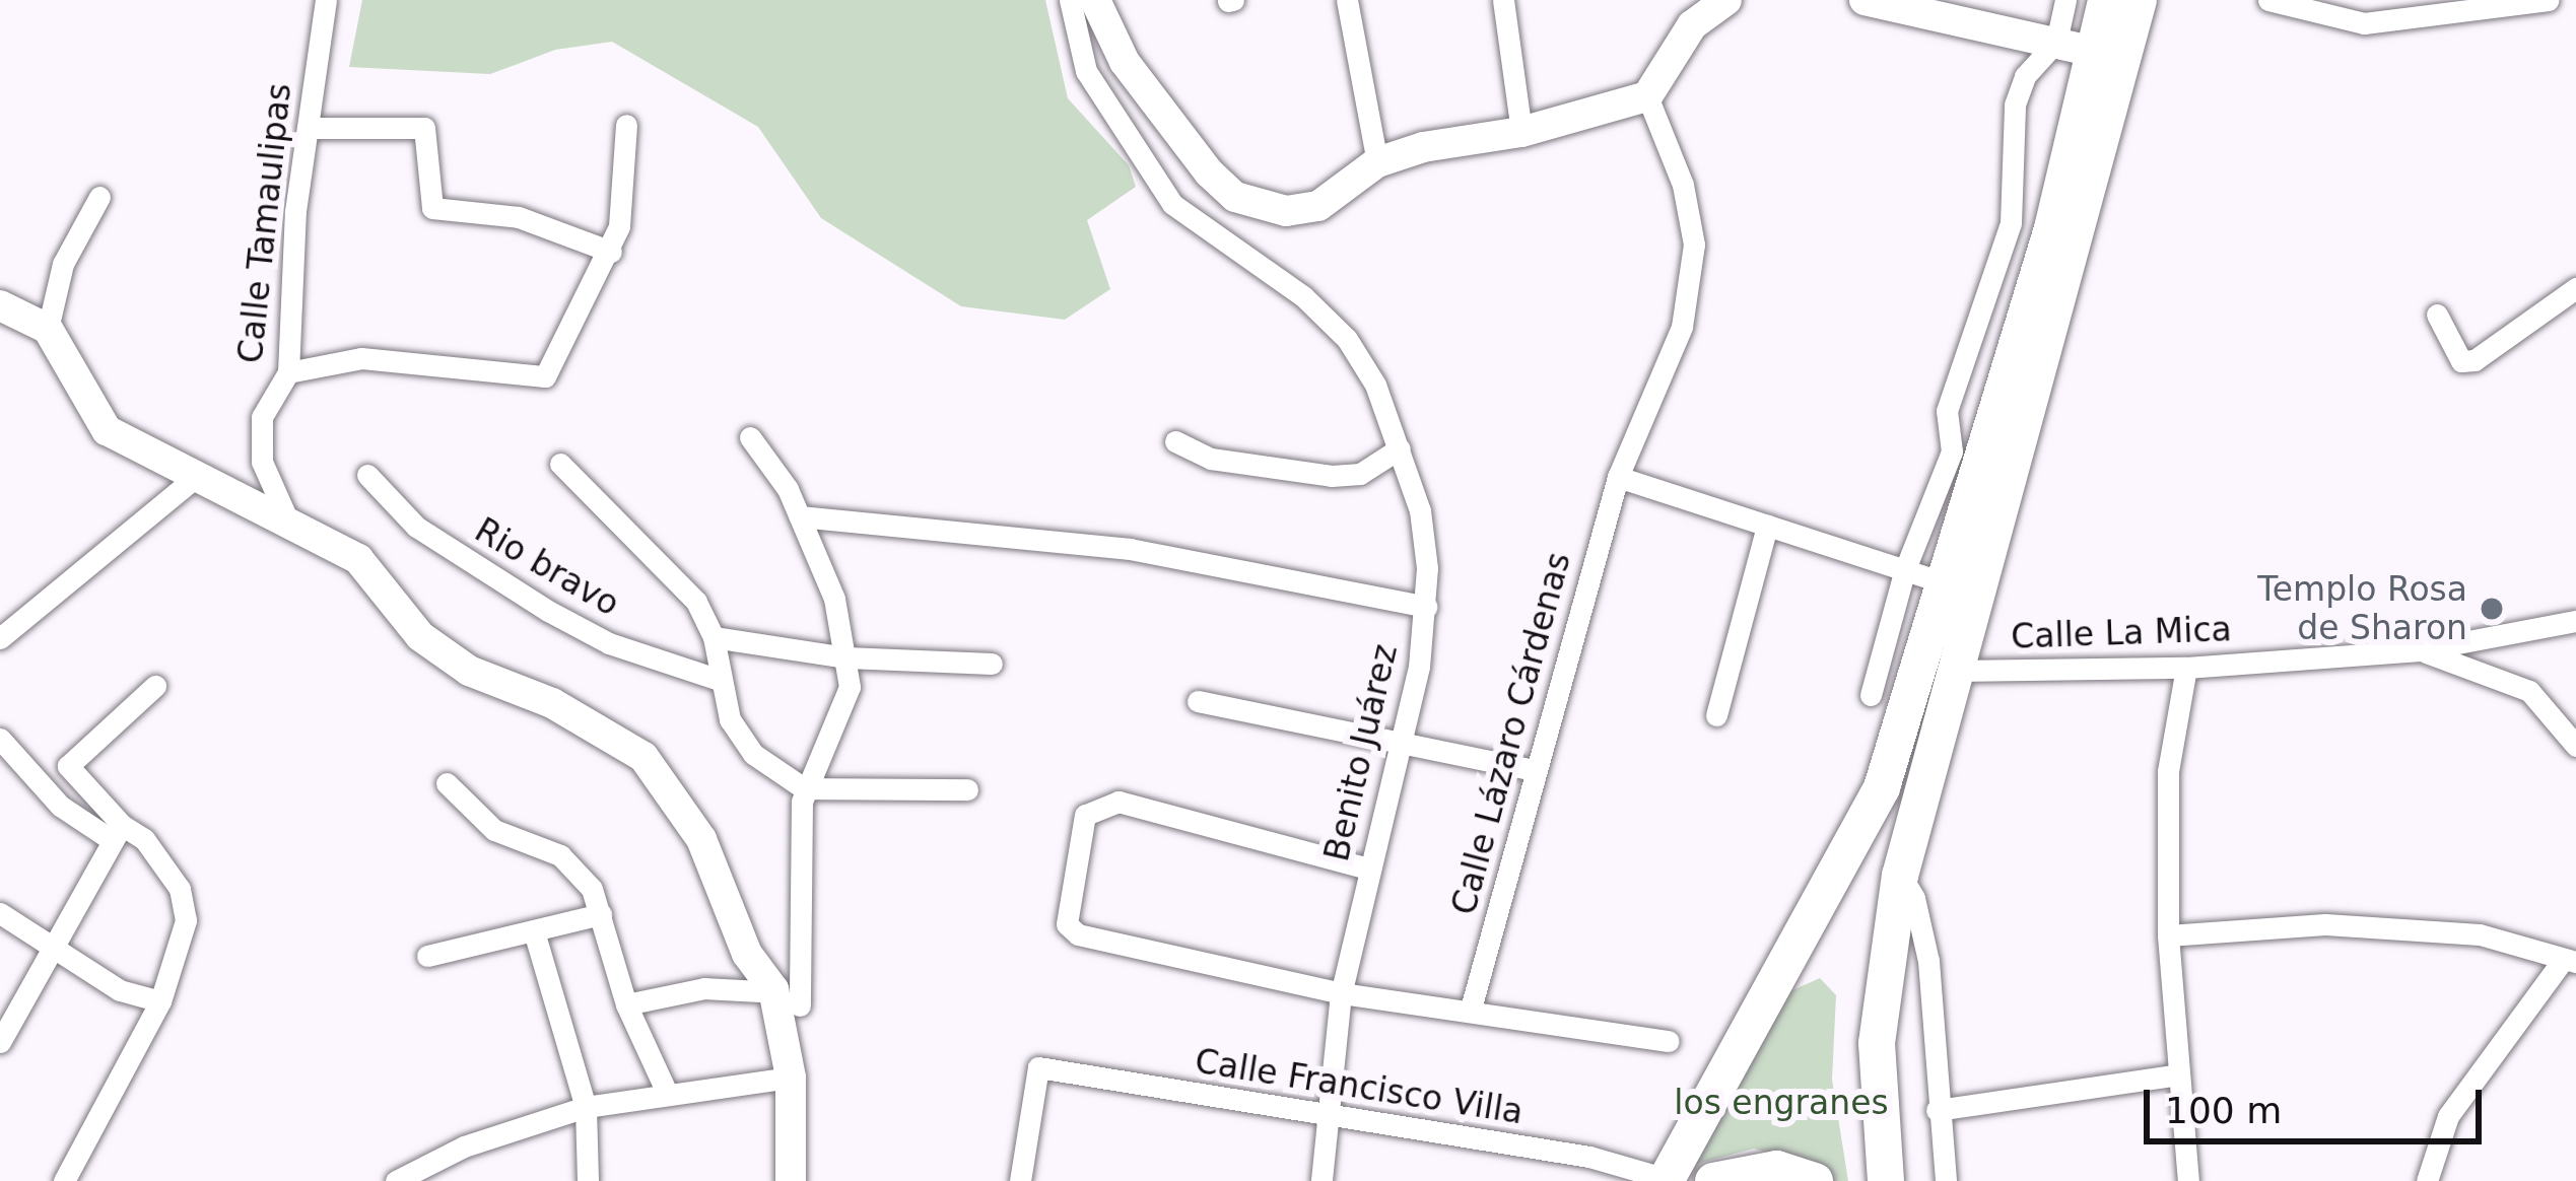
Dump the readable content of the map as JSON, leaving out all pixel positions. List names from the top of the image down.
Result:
{
  "streets": {
    "street": [
      "Calle Tamaulipas",
      "Rio bravo",
      "Calle La Mica",
      "Calle Lázaro Cárdenas",
      "Benito Juárez",
      "Calle Francisco Villa"
    ]
  },
  "crossings": [
    ["Benito Juárez", "Calle Francisco Villa"]
  ],
  "parks": ["los engranes"],
  "places": ["Templo Rosa de Sharon"],
  "scale_bar": "100 m"
}
